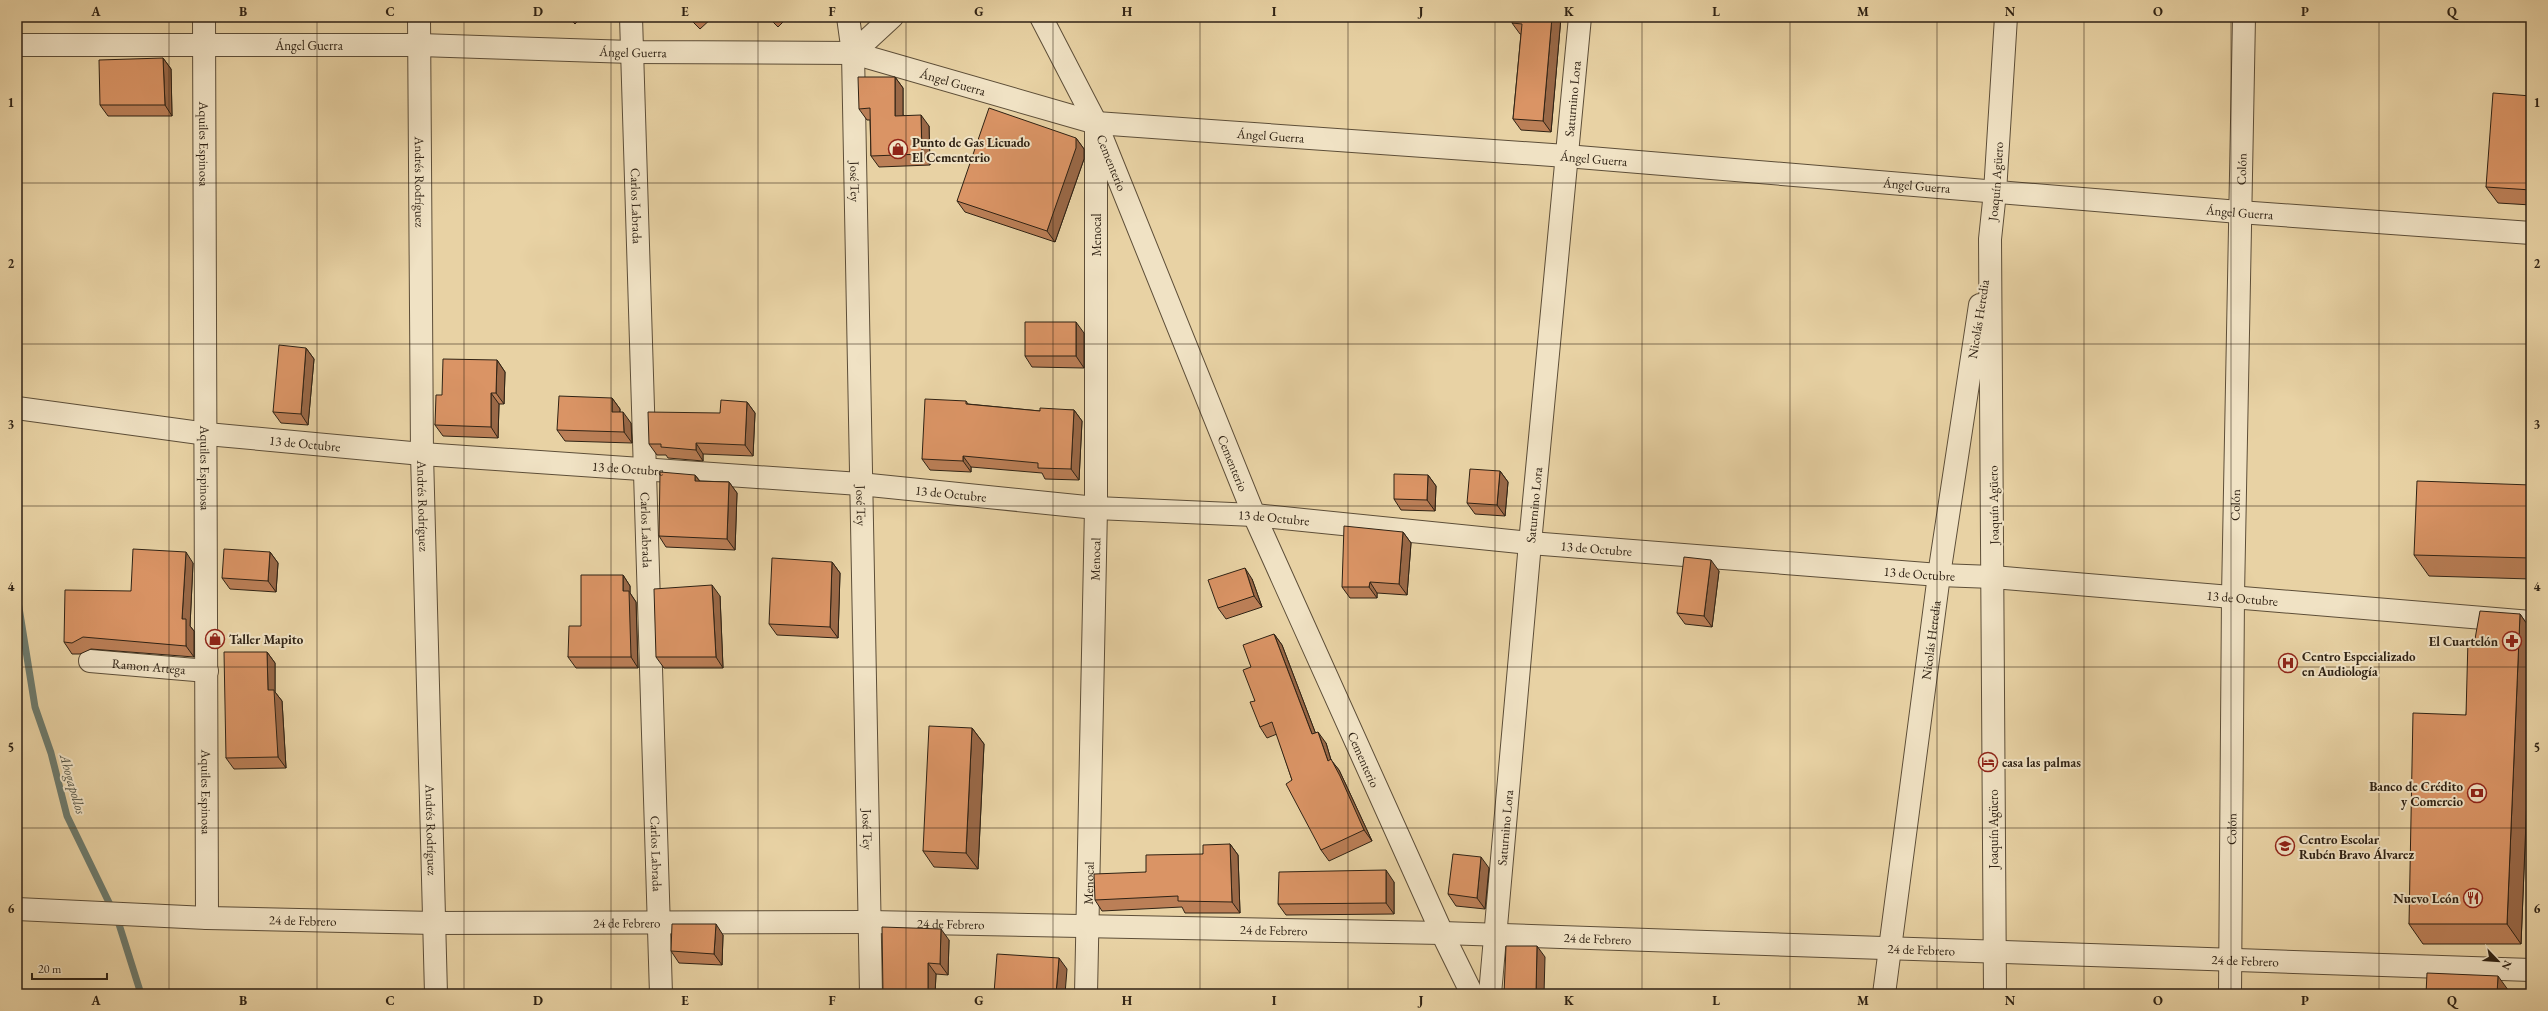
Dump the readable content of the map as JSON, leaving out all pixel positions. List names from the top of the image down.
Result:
{
  "streets": {
    "street": [
      "Ángel Guerra",
      "Saturnino Lora",
      "Aquiles Espinosa",
      "Cementerio",
      "Colón",
      "José Tey",
      "Joaquín Agüero",
      "Andrés Rodríguez",
      "Carlos Labrada",
      "Menocal",
      "Nicolás Heredia",
      "13 de Octubre",
      "Ramon Artega",
      "24 de Febrero"
    ]
  },
  "crossings": [
    ["Ángel Guerra", "Saturnino Lora"],
    ["Ángel Guerra", "Aquiles Espinosa"],
    ["Ángel Guerra", "Cementerio"],
    ["Ángel Guerra", "Colón"],
    ["Ángel Guerra", "José Tey"],
    ["Ángel Guerra", "Joaquín Agüero"],
    ["Ángel Guerra", "Andrés Rodríguez"],
    ["Ángel Guerra", "Carlos Labrada"],
    ["Ángel Guerra", "Menocal"],
    ["Saturnino Lora", "13 de Octubre"],
    ["Saturnino Lora", "24 de Febrero"],
    ["Aquiles Espinosa", "13 de Octubre"],
    ["Aquiles Espinosa", "Ramon Artega"],
    ["Aquiles Espinosa", "24 de Febrero"],
    ["Cementerio", "Menocal"],
    ["Cementerio", "13 de Octubre"],
    ["Cementerio", "24 de Febrero"],
    ["Colón", "13 de Octubre"],
    ["Colón", "24 de Febrero"],
    ["José Tey", "13 de Octubre"],
    ["José Tey", "24 de Febrero"],
    ["Joaquín Agüero", "Nicolás Heredia"],
    ["Joaquín Agüero", "13 de Octubre"],
    ["Joaquín Agüero", "24 de Febrero"],
    ["Andrés Rodríguez", "13 de Octubre"],
    ["Andrés Rodríguez", "24 de Febrero"],
    ["Carlos Labrada", "13 de Octubre"],
    ["Carlos Labrada", "24 de Febrero"],
    ["Menocal", "13 de Octubre"],
    ["Menocal", "24 de Febrero"],
    ["Nicolás Heredia", "13 de Octubre"],
    ["Nicolás Heredia", "24 de Febrero"]
  ],
  "water": ["Ahogapollos"],
  "places": {
    "shop": ["Punto de Gas Licuado El Cementerio", "Taller Mapito"],
    "pharmacy": ["El Cuartelón"],
    "hospital": ["Centro Especializado en Audiología"],
    "hotel": ["casa las palmas"],
    "bank": ["Banco de Crédito y Comercio"],
    "school or university": ["Centro Escolar Rubén Bravo Álvarez"],
    "restaurant": ["Nuevo León"]
  },
  "scale_bar": "20 m",
  "north": "bottom right",
  "grid": {
    "columns": [
      "A",
      "B",
      "C",
      "D",
      "E",
      "F",
      "G",
      "H",
      "I",
      "J",
      "K",
      "L",
      "M",
      "N",
      "O",
      "P",
      "Q"
    ],
    "rows": [
      "1",
      "2",
      "3",
      "4",
      "5",
      "6"
    ]
  }
}
